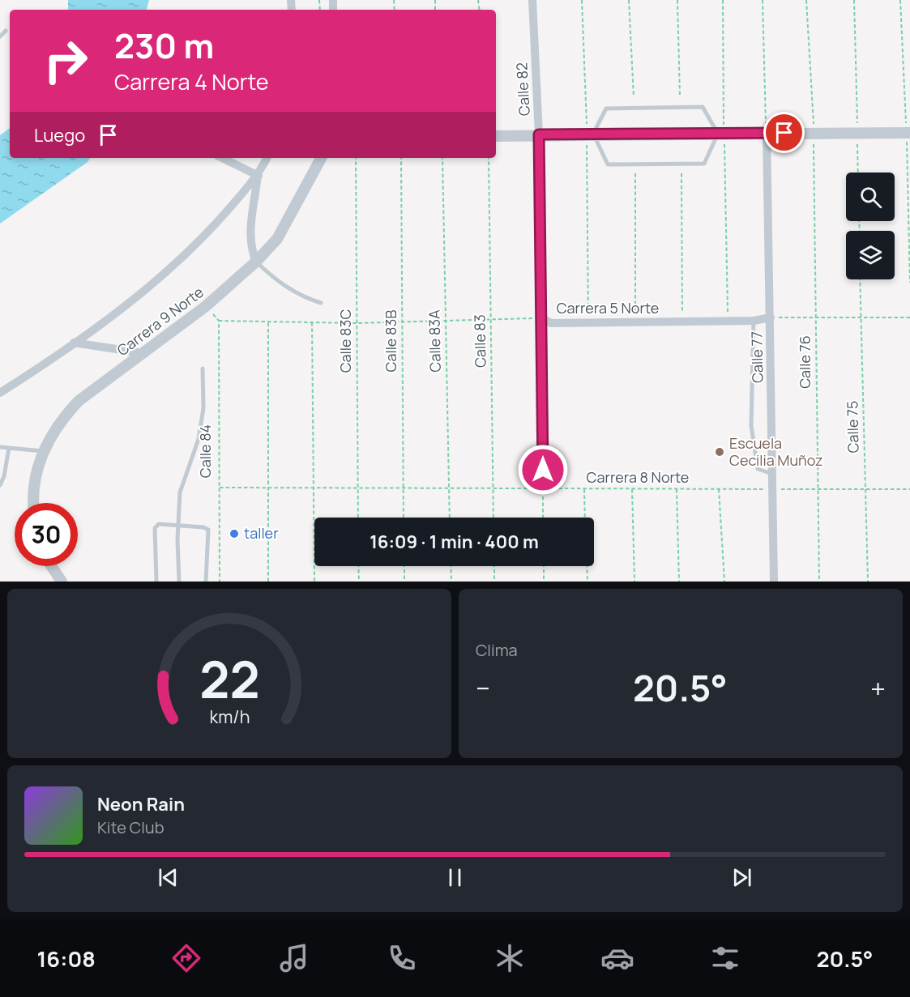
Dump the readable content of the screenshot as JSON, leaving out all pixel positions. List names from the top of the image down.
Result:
{
  "streets": {
    "street": [
      "Calle 82",
      "Carrera 5 Norte",
      "Carrera 9 Norte",
      "Calle 77"
    ],
    "path": [
      "Calle 83C",
      "Calle 83B",
      "Calle 83A",
      "Calle 83",
      "Calle 76",
      "Calle 75",
      "Calle 84",
      "Carrera 8 Norte"
    ]
  },
  "crossings": [
    ["Calle 82", "Carrera 5 Norte"],
    ["Calle 82", "Carrera 8 Norte"],
    ["Carrera 5 Norte", "Calle 83C"],
    ["Carrera 5 Norte", "Calle 83B"],
    ["Carrera 5 Norte", "Calle 83A"],
    ["Carrera 5 Norte", "Calle 83"],
    ["Carrera 5 Norte", "Calle 77"],
    ["Carrera 5 Norte", "Calle 84"],
    ["Calle 83C", "Carrera 8 Norte"],
    ["Calle 83B", "Carrera 8 Norte"],
    ["Calle 83A", "Carrera 8 Norte"],
    ["Calle 83", "Carrera 8 Norte"],
    ["Calle 77", "Carrera 8 Norte"],
    ["Calle 76", "Carrera 8 Norte"],
    ["Calle 75", "Carrera 8 Norte"],
    ["Calle 84", "Carrera 8 Norte"]
  ],
  "places": ["Escuela Cecilia Muñoz", "taller"],
  "page": {
    "turn": ["230 m", "Carrera 4 Norte"],
    "then": "Luego",
    "limit": "30",
    "trip": "16:09 · 1 min · 400 m",
    "tile": "Clima",
    "heat": ["−", "20.5°", "+"],
    "song": ["Neon Rain", "Kite Club"],
    "tabs": ["16:08", "20.5°"],
    "gauge": ["22", "km/h"]
  }
}
